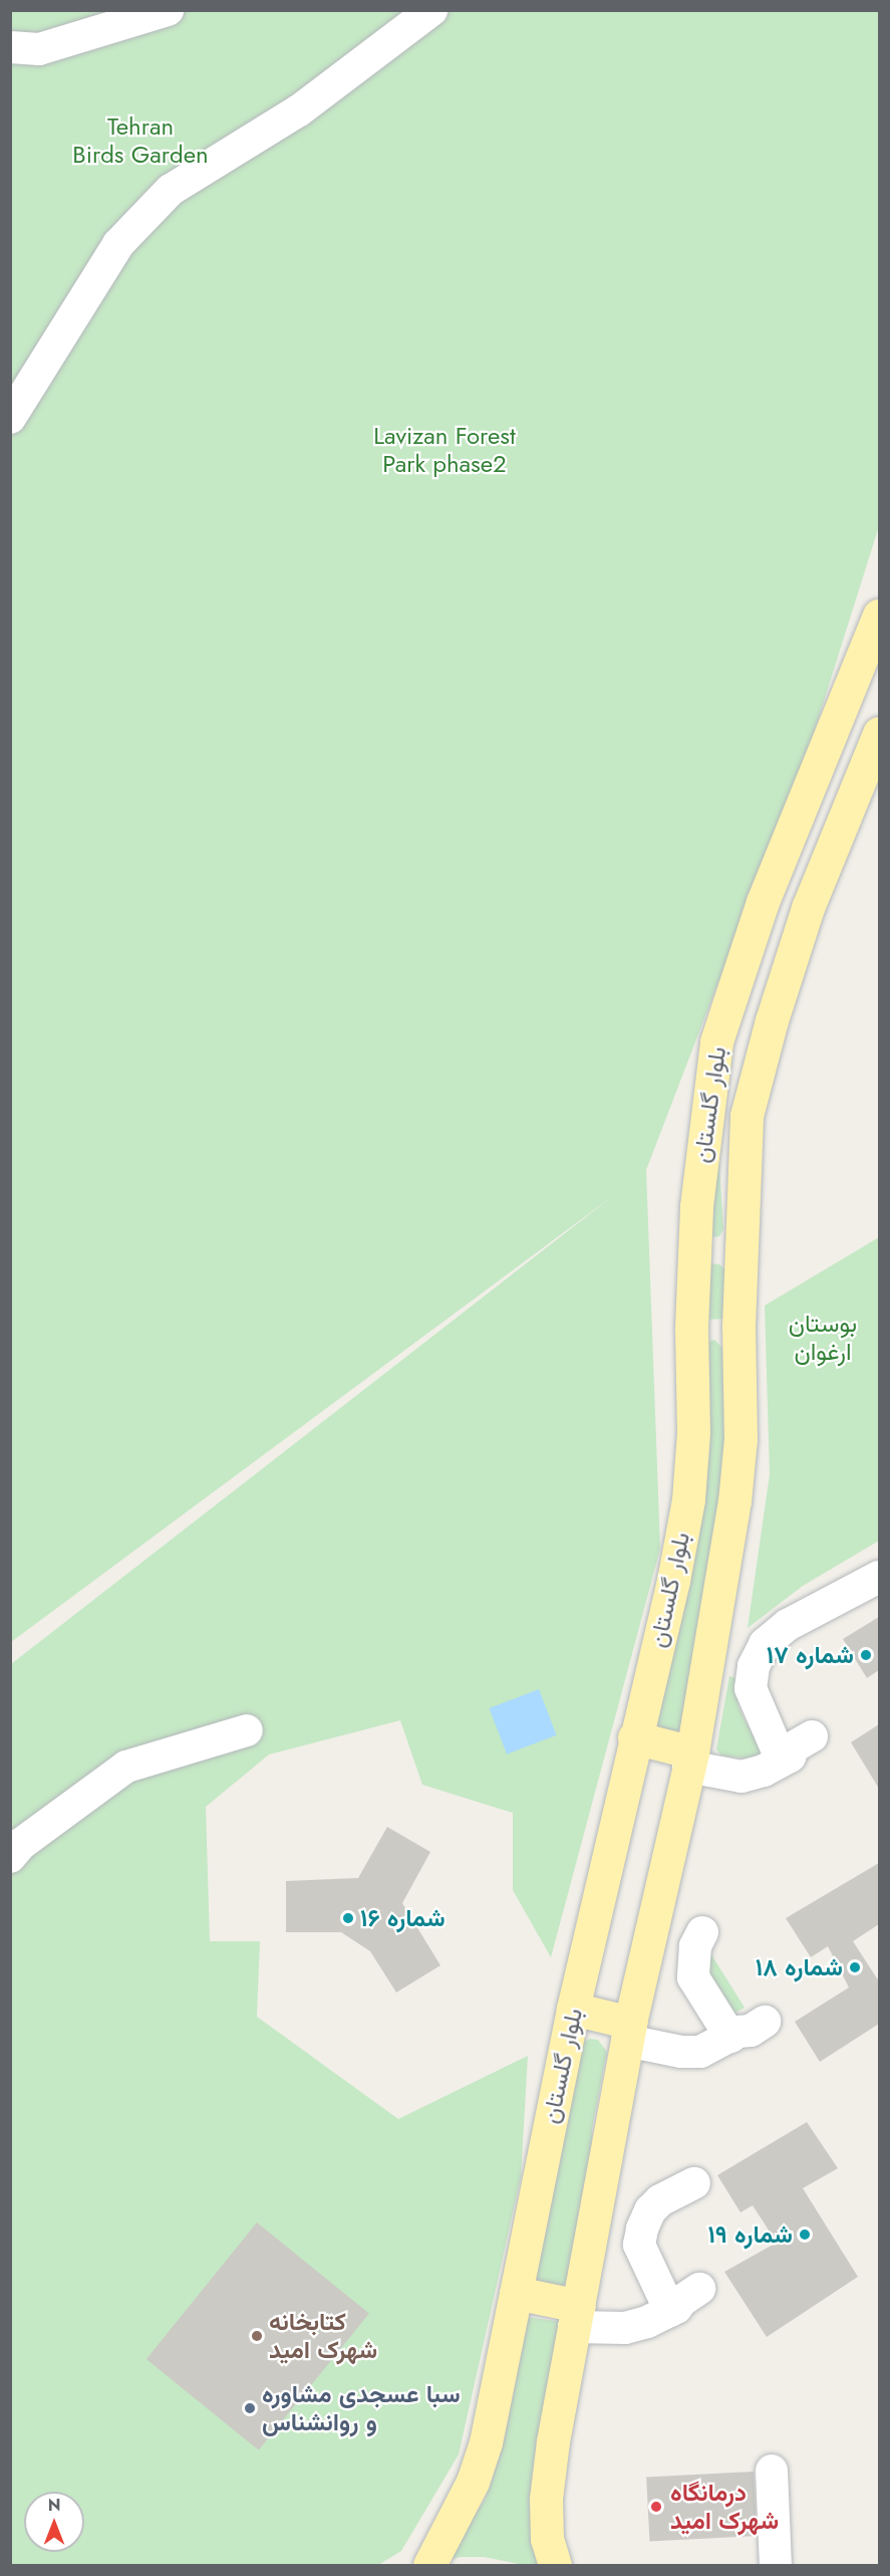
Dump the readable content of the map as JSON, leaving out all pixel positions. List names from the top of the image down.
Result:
{
  "streets": {
    "main road": ["بلوار گلستان"]
  },
  "parks": ["Tehran Birds Garden", "Lavizan Forest Park phase2", "بوستان ارغوان"],
  "places": [
    "شماره ۱۷",
    "شماره ۱۶",
    "شماره ۱۸",
    "شماره ۱۹",
    "کتابخانه شهرک امید",
    "سبا عسجدی مشاوره و روانشناس",
    "درمانگاه شهرک امید"
  ],
  "north": "top"
}
